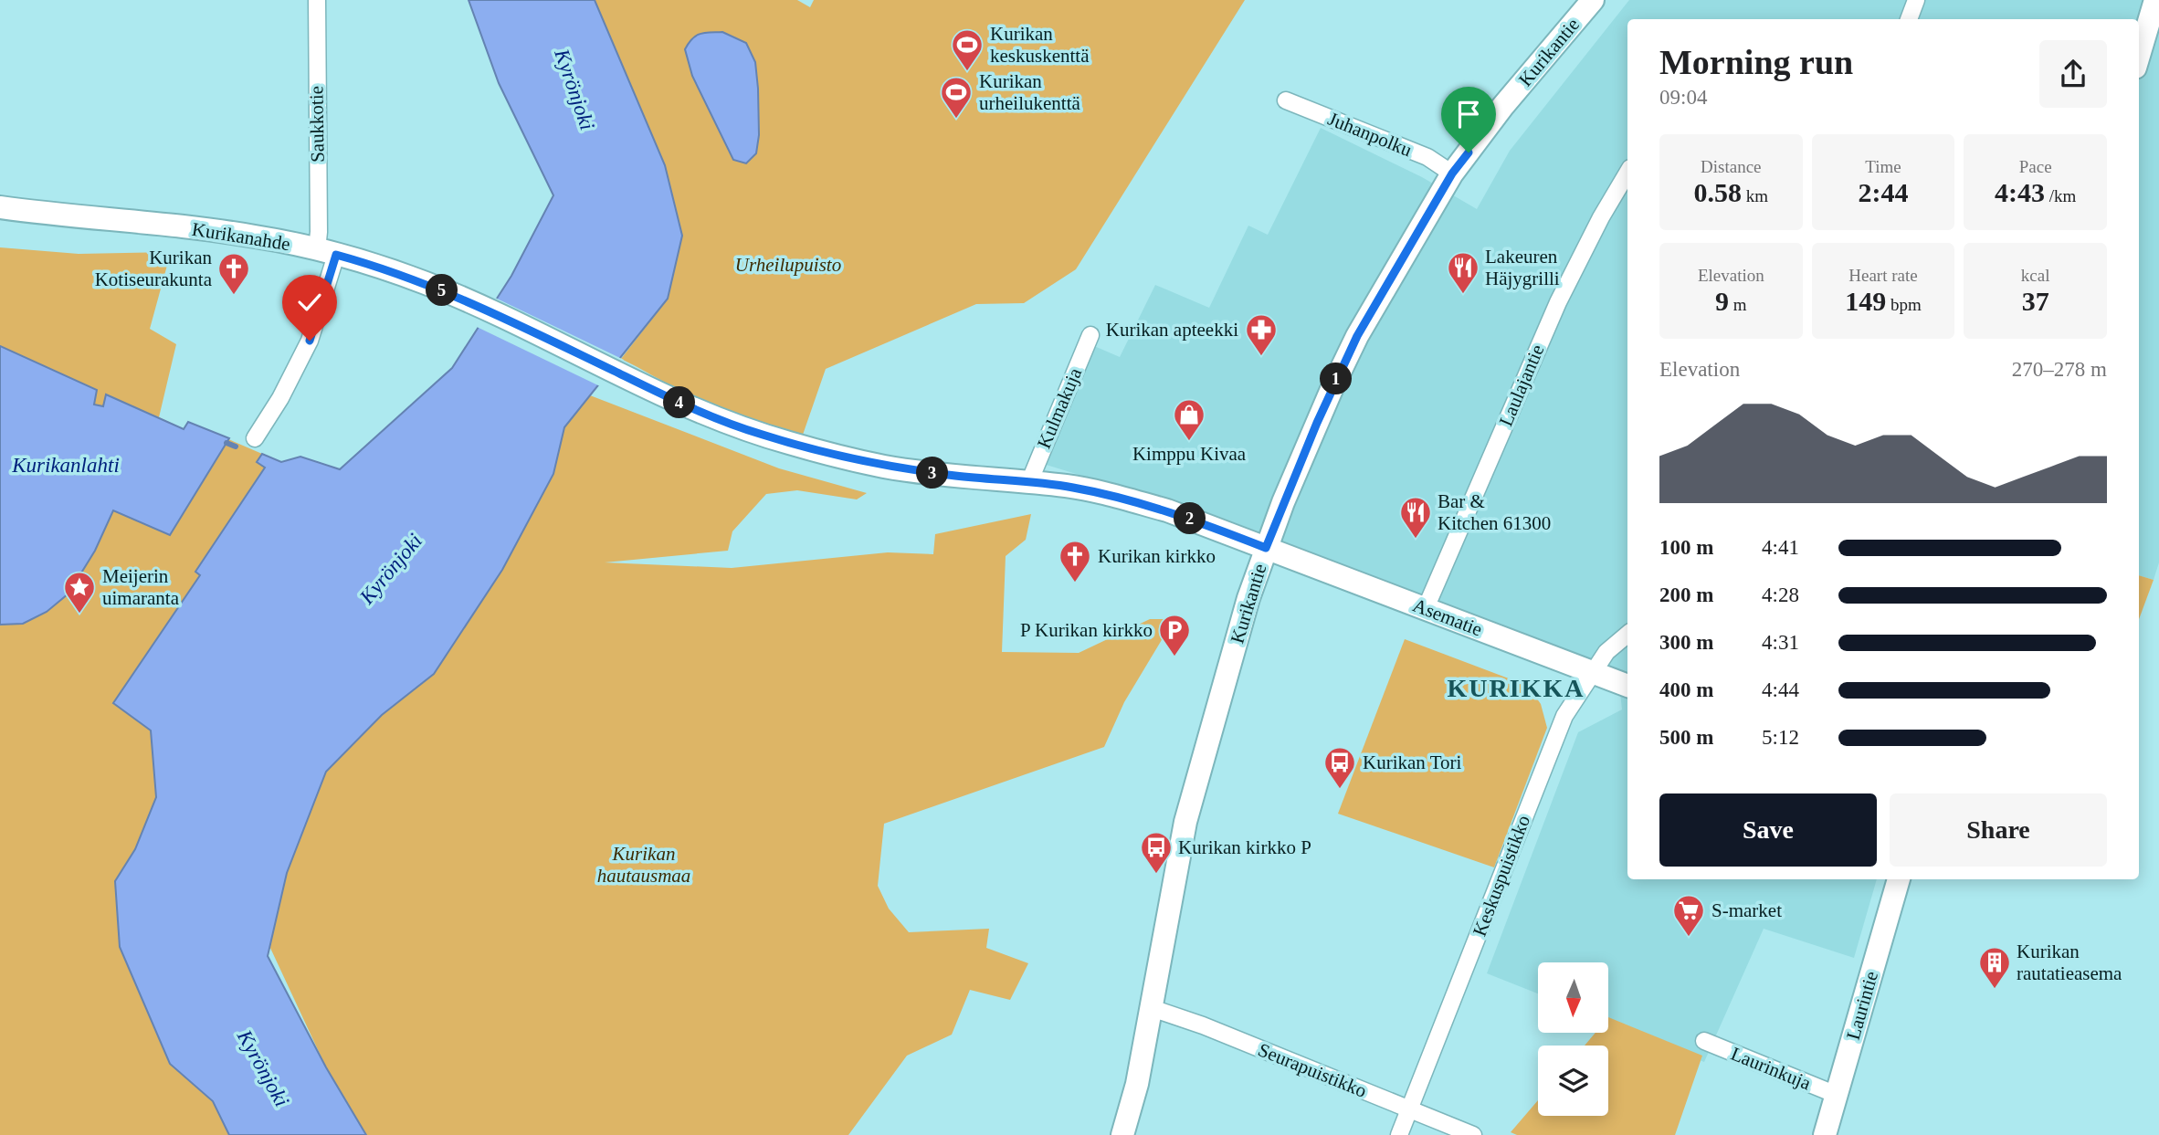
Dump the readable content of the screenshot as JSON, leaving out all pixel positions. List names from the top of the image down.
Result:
{
  "streets": {
    "main road": [
      "Kurikantie",
      "Kurikanahde",
      "Asematie",
      "Laurintie"
    ],
    "street": [
      "Saukkotie",
      "Juhanpolku",
      "Laulajantie",
      "Kulmakuja",
      "Keskuspuistikko",
      "Laurinkuja",
      "Seurapuistikko"
    ]
  },
  "crossings": [
    ["Kurikantie", "Juhanpolku"],
    ["Kurikantie", "Asematie"],
    ["Kurikantie", "Seurapuistikko"],
    ["Saukkotie", "Kurikanahde"],
    ["Kurikanahde", "Kulmakuja"],
    ["Kurikanahde", "Asematie"],
    ["Laulajantie", "Asematie"],
    ["Kulmakuja", "Asematie"],
    ["Asematie", "Keskuspuistikko"],
    ["Keskuspuistikko", "Seurapuistikko"],
    ["Laurintie", "Laurinkuja"]
  ],
  "districts": ["KURIKKA"],
  "water": ["Kyrönjoki", "Kurikanlahti"],
  "parks": ["Urheilupuisto", "Kurikan hautausmaa"],
  "places": {
    "sports": ["Kurikan keskuskenttä", "Kurikan urheilukenttä"],
    "restaurant": ["Lakeuren Häjygrilli", "Bar & Kitchen 61300"],
    "church": ["Kurikan Kotiseurakunta", "Kurikan kirkko"],
    "pharmacy": ["Kurikan apteekki"],
    "shop": ["Kimppu Kivaa"],
    "place": ["Meijerin uimaranta"],
    "parking": ["P Kurikan kirkko"],
    "bus stop": ["Kurikan Tori", "Kurikan kirkko P"],
    "supermarket": ["S-market"],
    "building": ["Kurikan rautatieasema"]
  },
  "north": "bottom",
  "page": {
    "heading": ["Morning run", "09:04"],
    "stats": [
      ["Distance", "0.58 km"],
      ["Time", "2:44"],
      ["Pace", "4:43 /km"],
      ["Elevation", "9 m"],
      ["Heart rate", "149 bpm"],
      ["kcal", "37"]
    ],
    "pins": [
      "5",
      "1",
      "4",
      "3",
      "2"
    ],
    "chart": ["Elevation", "270–278 m"],
    "list": [
      {
        "name": "100 m",
        "note": "4:41"
      },
      {
        "name": "200 m",
        "note": "4:28"
      },
      {
        "name": "300 m",
        "note": "4:31"
      },
      {
        "name": "400 m",
        "note": "4:44"
      },
      {
        "name": "500 m",
        "note": "5:12"
      }
    ],
    "buttons": ["Save", "Share"]
  }
}
